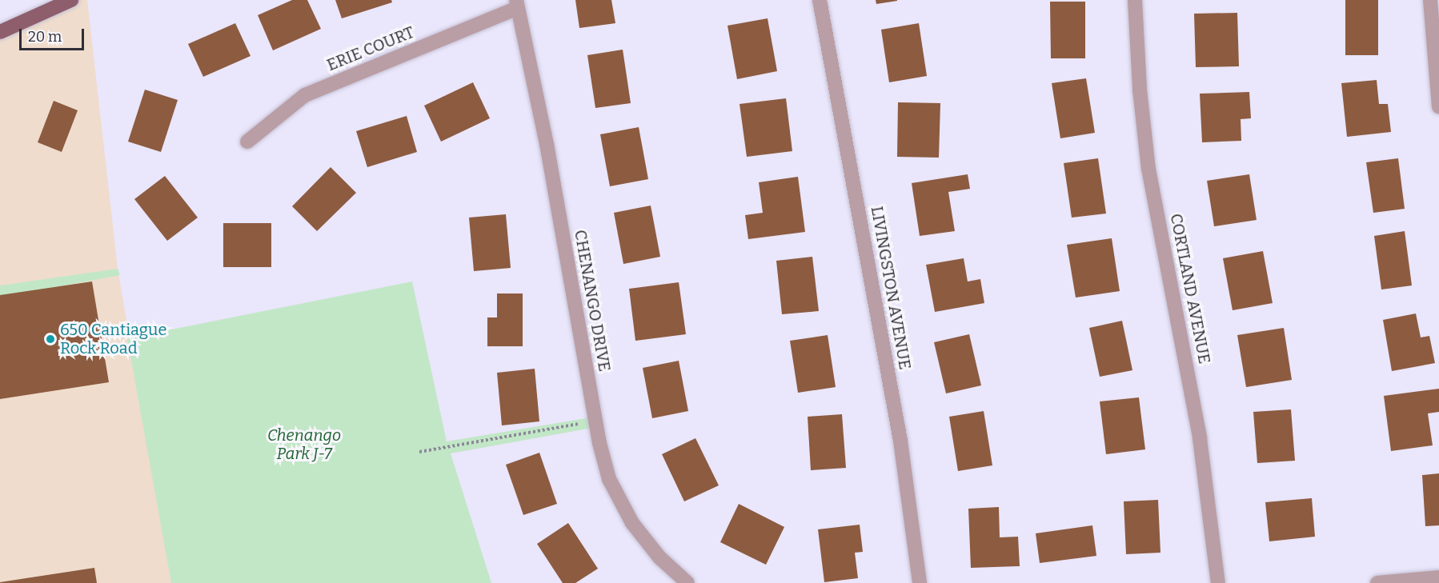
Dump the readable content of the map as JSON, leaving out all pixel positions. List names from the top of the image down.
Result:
{
  "streets": {
    "street": [
      "ERIE COURT",
      "LIVINGSTON AVENUE",
      "CORTLAND AVENUE",
      "CHENANGO DRIVE"
    ]
  },
  "crossings": [
    ["ERIE COURT", "CHENANGO DRIVE"]
  ],
  "parks": ["Chenango Park J-7"],
  "places": ["650 Cantiague Rock Road"],
  "scale_bar": "20 m"
}
